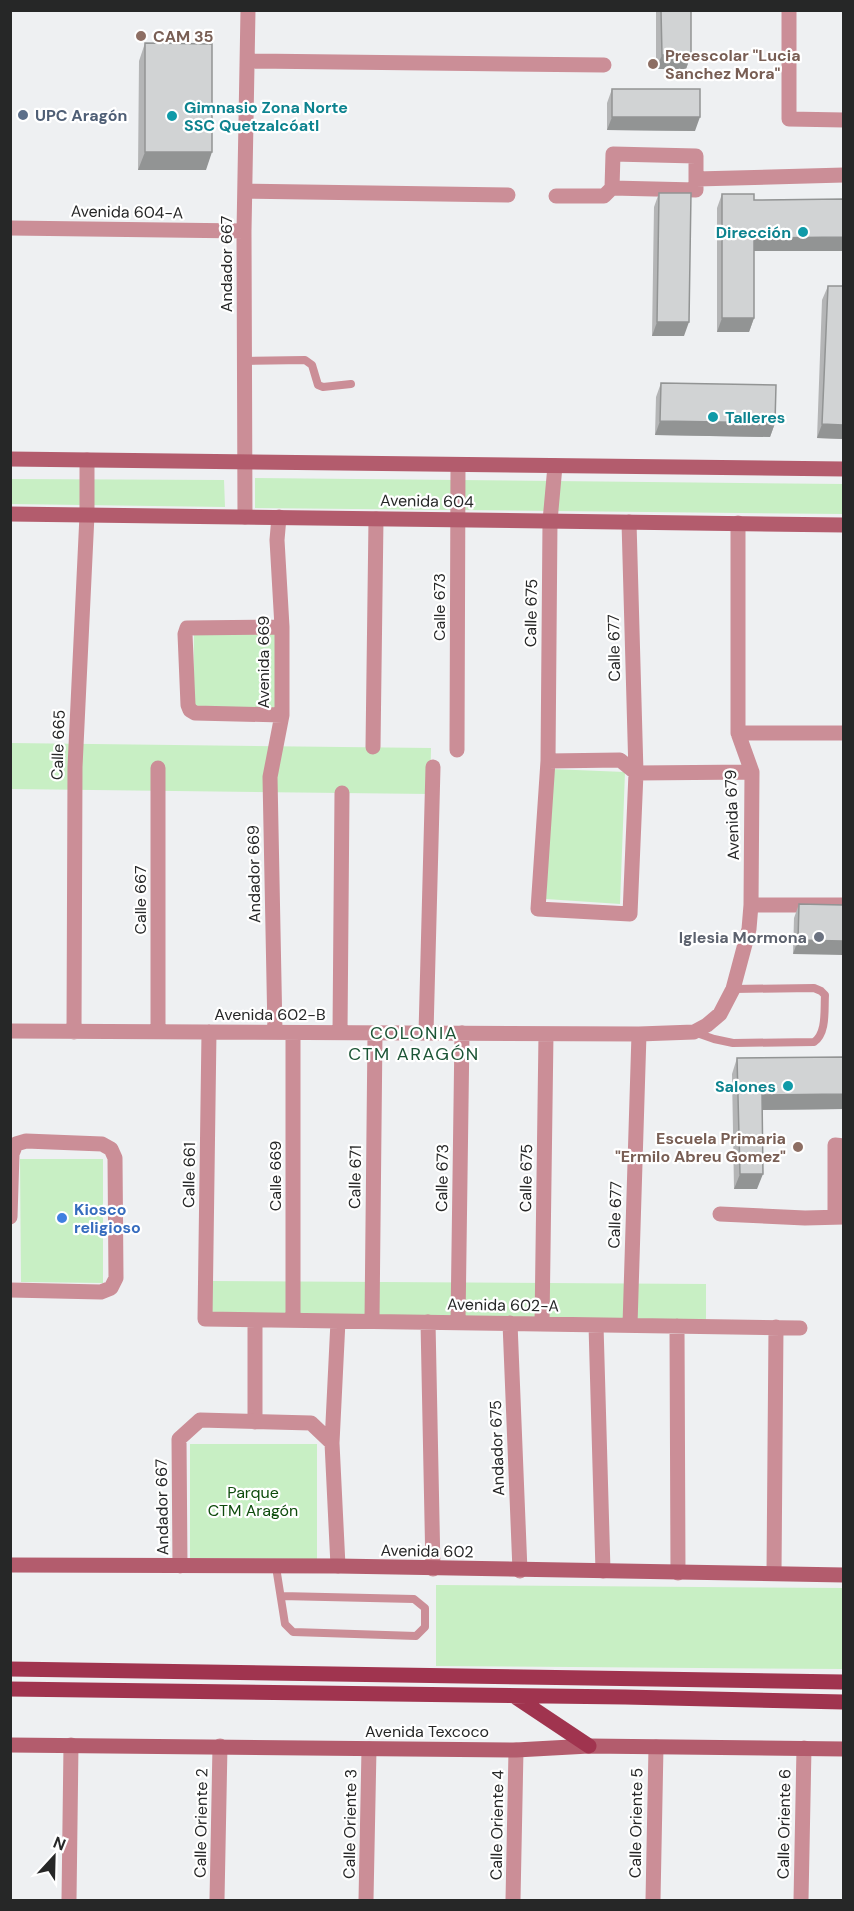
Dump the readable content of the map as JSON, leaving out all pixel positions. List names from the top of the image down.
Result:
{
  "streets": {
    "main road": ["Avenida 604", "Avenida 602", "Avenida Texcoco"],
    "street": [
      "Avenida 604-A",
      "Andador 667",
      "Calle 673",
      "Calle 675",
      "Calle 677",
      "Avenida 669",
      "Calle 665",
      "Avenida 679",
      "Andador 669",
      "Calle 667",
      "Avenida 602-B",
      "Calle 661",
      "Calle 669",
      "Calle 671",
      "Avenida 602-A",
      "Andador 675",
      "Calle Oriente 2",
      "Calle Oriente 5",
      "Calle Oriente 3",
      "Calle Oriente 6",
      "Calle Oriente 4"
    ]
  },
  "crossings": [
    ["Avenida 604-A", "Andador 667"],
    ["Andador 667", "Avenida 604"],
    ["Andador 667", "Avenida 602"],
    ["Avenida 604", "Calle 673"],
    ["Avenida 604", "Calle 675"],
    ["Avenida 604", "Calle 677"],
    ["Avenida 604", "Avenida 669"],
    ["Avenida 604", "Calle 665"],
    ["Avenida 604", "Avenida 679"],
    ["Calle 673", "Avenida 602-B"],
    ["Calle 673", "Avenida 602-A"],
    ["Calle 675", "Calle 677"],
    ["Calle 675", "Avenida 602-B"],
    ["Calle 675", "Avenida 602-A"],
    ["Calle 677", "Avenida 602-B"],
    ["Calle 677", "Avenida 602-A"],
    ["Avenida 669", "Andador 669"],
    ["Calle 665", "Avenida 602-B"],
    ["Avenida 679", "Avenida 602-B"],
    ["Andador 669", "Avenida 602-B"],
    ["Calle 667", "Avenida 602-B"],
    ["Avenida 602-B", "Calle 661"],
    ["Avenida 602-B", "Calle 669"],
    ["Avenida 602-B", "Calle 671"],
    ["Calle 661", "Avenida 602-A"],
    ["Calle 669", "Avenida 602-A"],
    ["Calle 671", "Avenida 602-A"],
    ["Avenida 602-A", "Andador 675"],
    ["Andador 675", "Avenida 602"],
    ["Avenida Texcoco", "Calle Oriente 2"],
    ["Avenida Texcoco", "Calle Oriente 5"],
    ["Avenida Texcoco", "Calle Oriente 3"],
    ["Avenida Texcoco", "Calle Oriente 6"],
    ["Avenida Texcoco", "Calle Oriente 4"]
  ],
  "districts": ["COLONIA CTM ARAGÓN"],
  "parks": ["Parque CTM Aragón"],
  "places": [
    "CAM 35",
    "Preescolar \"Lucia Sanchez Mora\"",
    "UPC Aragón",
    "Gimnasio Zona Norte SSC Quetzalcóatl",
    "Dirección",
    "Talleres",
    "Iglesia Mormona",
    "Salones",
    "Escuela Primaria \"Ermilo Abreu Gomez\"",
    "Kiosco religioso"
  ],
  "north": "top"
}
